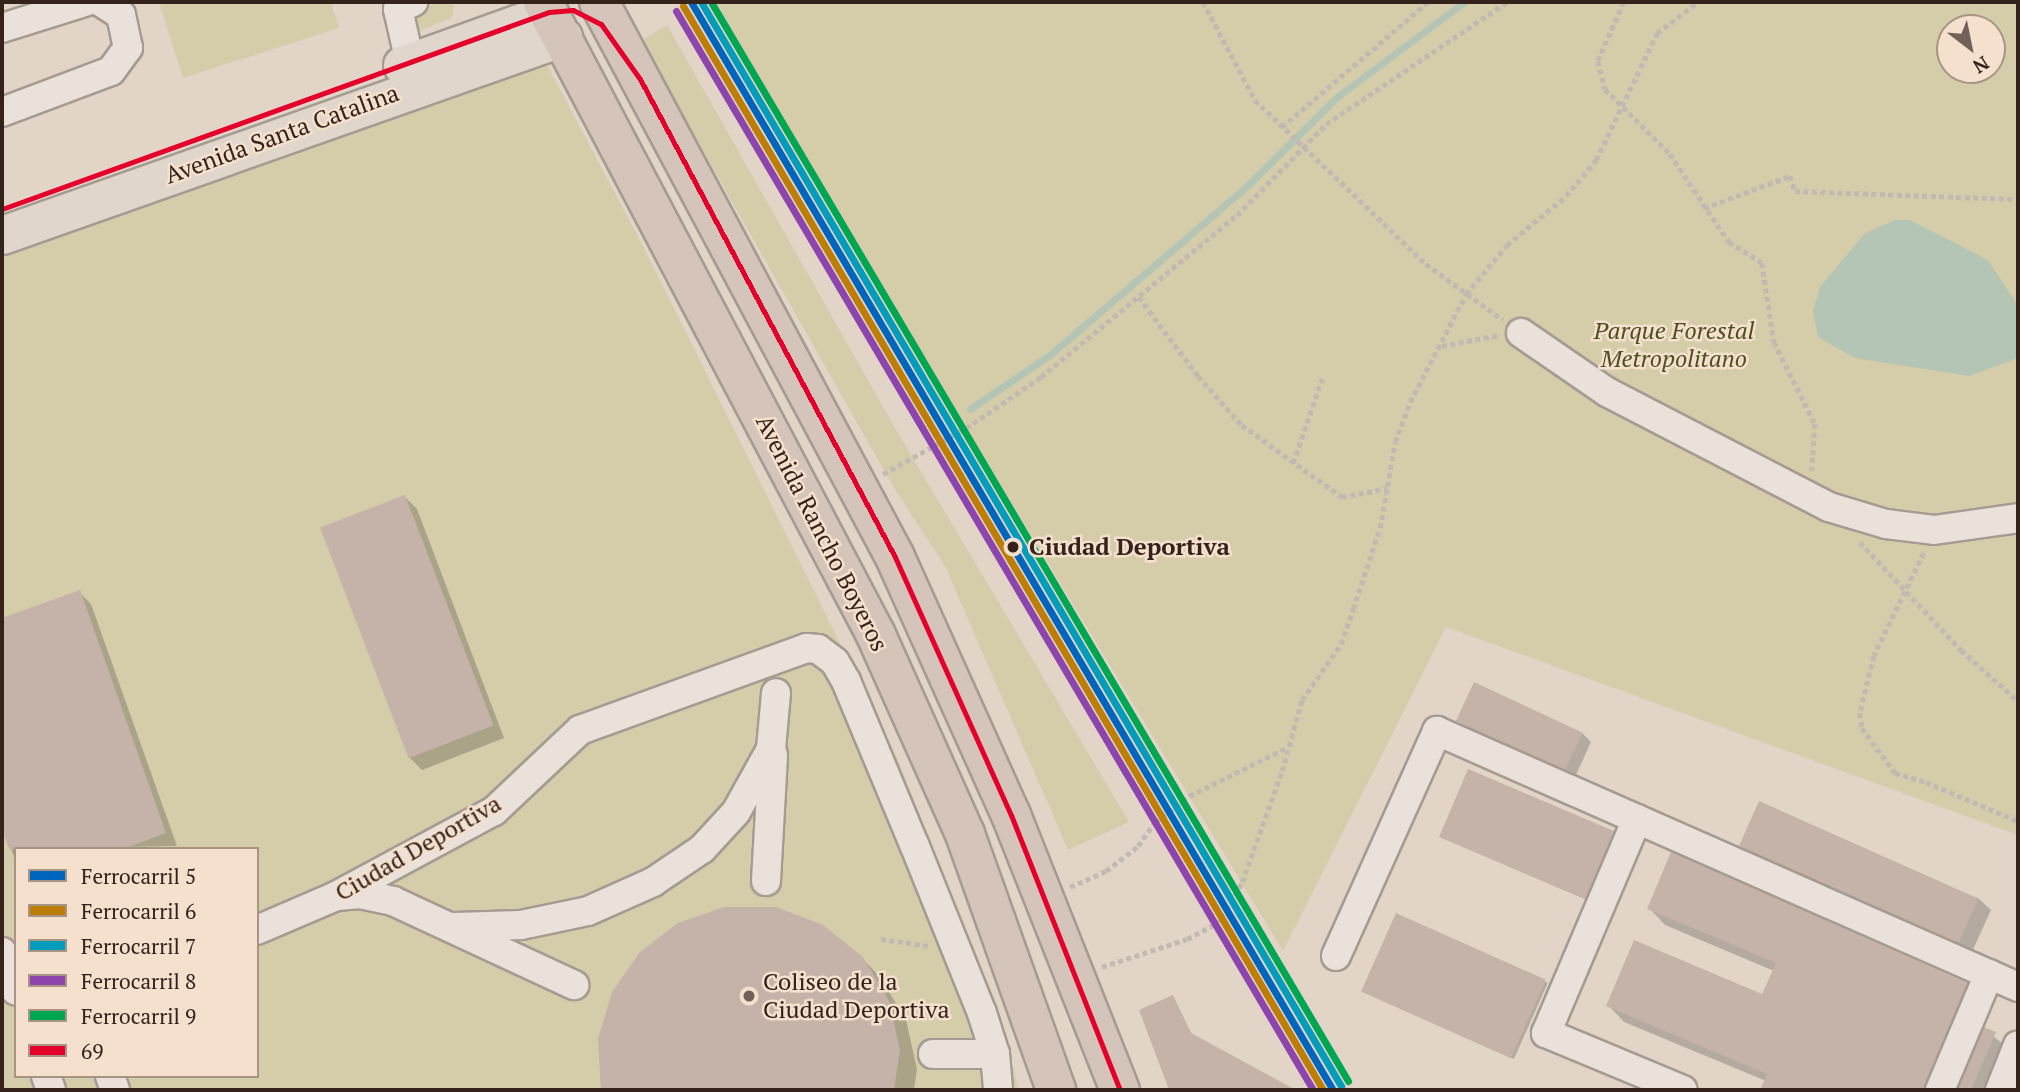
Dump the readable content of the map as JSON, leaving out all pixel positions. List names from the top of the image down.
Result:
{
  "streets": {
    "highway": ["Avenida Rancho Boyeros"],
    "main road": ["Avenida Santa Catalina"],
    "lane": ["Ciudad Deportiva"]
  },
  "crossings": [
    ["Avenida Santa Catalina", "Avenida Rancho Boyeros"]
  ],
  "parks": ["Parque Forestal Metropolitano"],
  "places": ["Ciudad Deportiva", "Coliseo de la Ciudad Deportiva"],
  "lines": [
    "rail line 5",
    "rail line 7",
    "rail line 9",
    "rail line 6",
    "transit line 69",
    "rail line 8"
  ],
  "legend": [
    "Ferrocarril 5",
    "Ferrocarril 6",
    "Ferrocarril 7",
    "Ferrocarril 8",
    "Ferrocarril 9",
    "69"
  ],
  "north": "bottom right"
}
